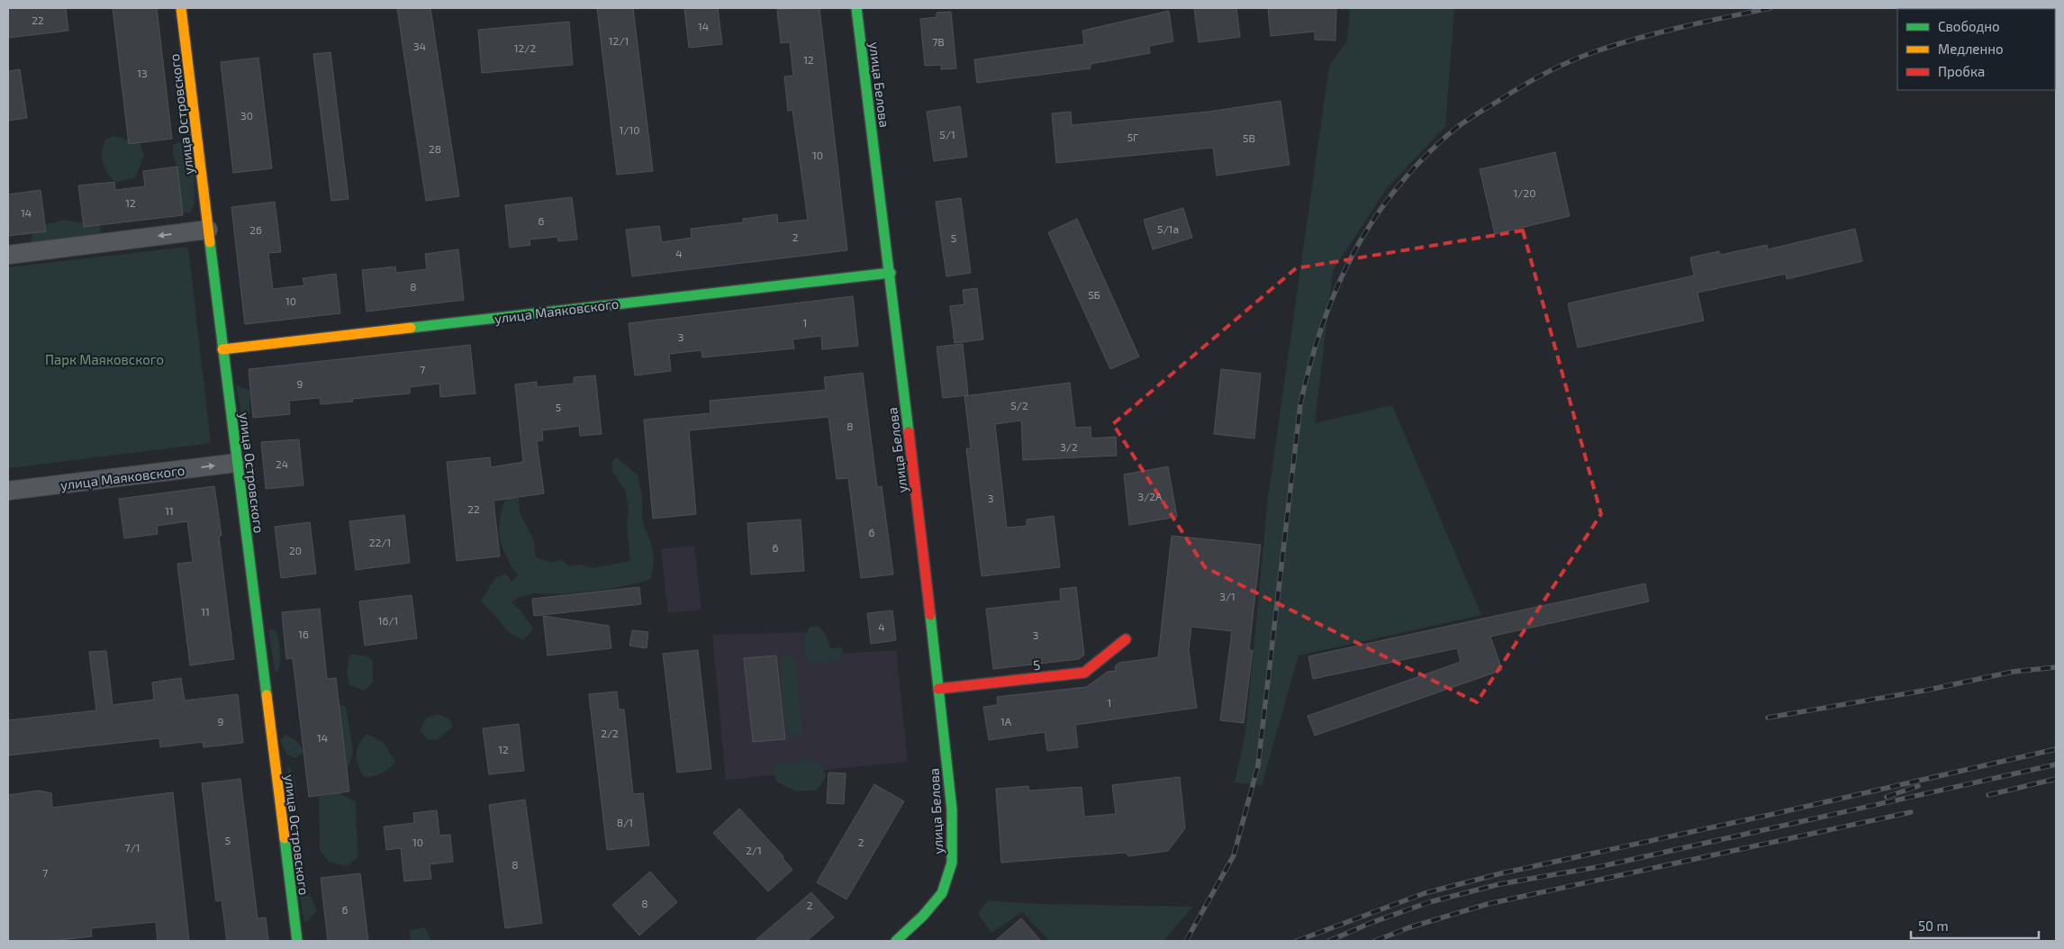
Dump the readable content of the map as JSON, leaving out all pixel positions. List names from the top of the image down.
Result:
{
  "streets": {
    "street": [
      "улица Белова",
      "улица Островского",
      "улица Маяковского",
      "5"
    ]
  },
  "crossings": [
    ["улица Белова", "улица Маяковского"],
    ["улица Белова", "5"],
    ["улица Островского", "улица Маяковского"]
  ],
  "parks": ["Парк Маяковского"],
  "house_numbers": [
    "22",
    "14",
    "12/1",
    "7В",
    "34",
    "12/2",
    "12",
    "13",
    "30",
    "1/10",
    "5/1",
    "5Г",
    "5В",
    "28",
    "10",
    "1/20",
    "12",
    "14",
    "6",
    "5/1а",
    "26",
    "2",
    "5",
    "4",
    "8",
    "5Б",
    "10",
    "1",
    "3",
    "7",
    "9",
    "5/2",
    "5",
    "8",
    "3/2",
    "24",
    "3/2А",
    "3",
    "22",
    "11",
    "6",
    "22/1",
    "6",
    "20",
    "3/1",
    "11",
    "16/1",
    "4",
    "16",
    "3",
    "1",
    "9",
    "1А",
    "2/2",
    "14",
    "12",
    "8/1",
    "5",
    "10",
    "2",
    "7/1",
    "2/1",
    "8",
    "7",
    "8",
    "2",
    "6"
  ],
  "legend": ["Свободно", "Медленно", "Пробка"],
  "scale_bar": "50 m"
}
